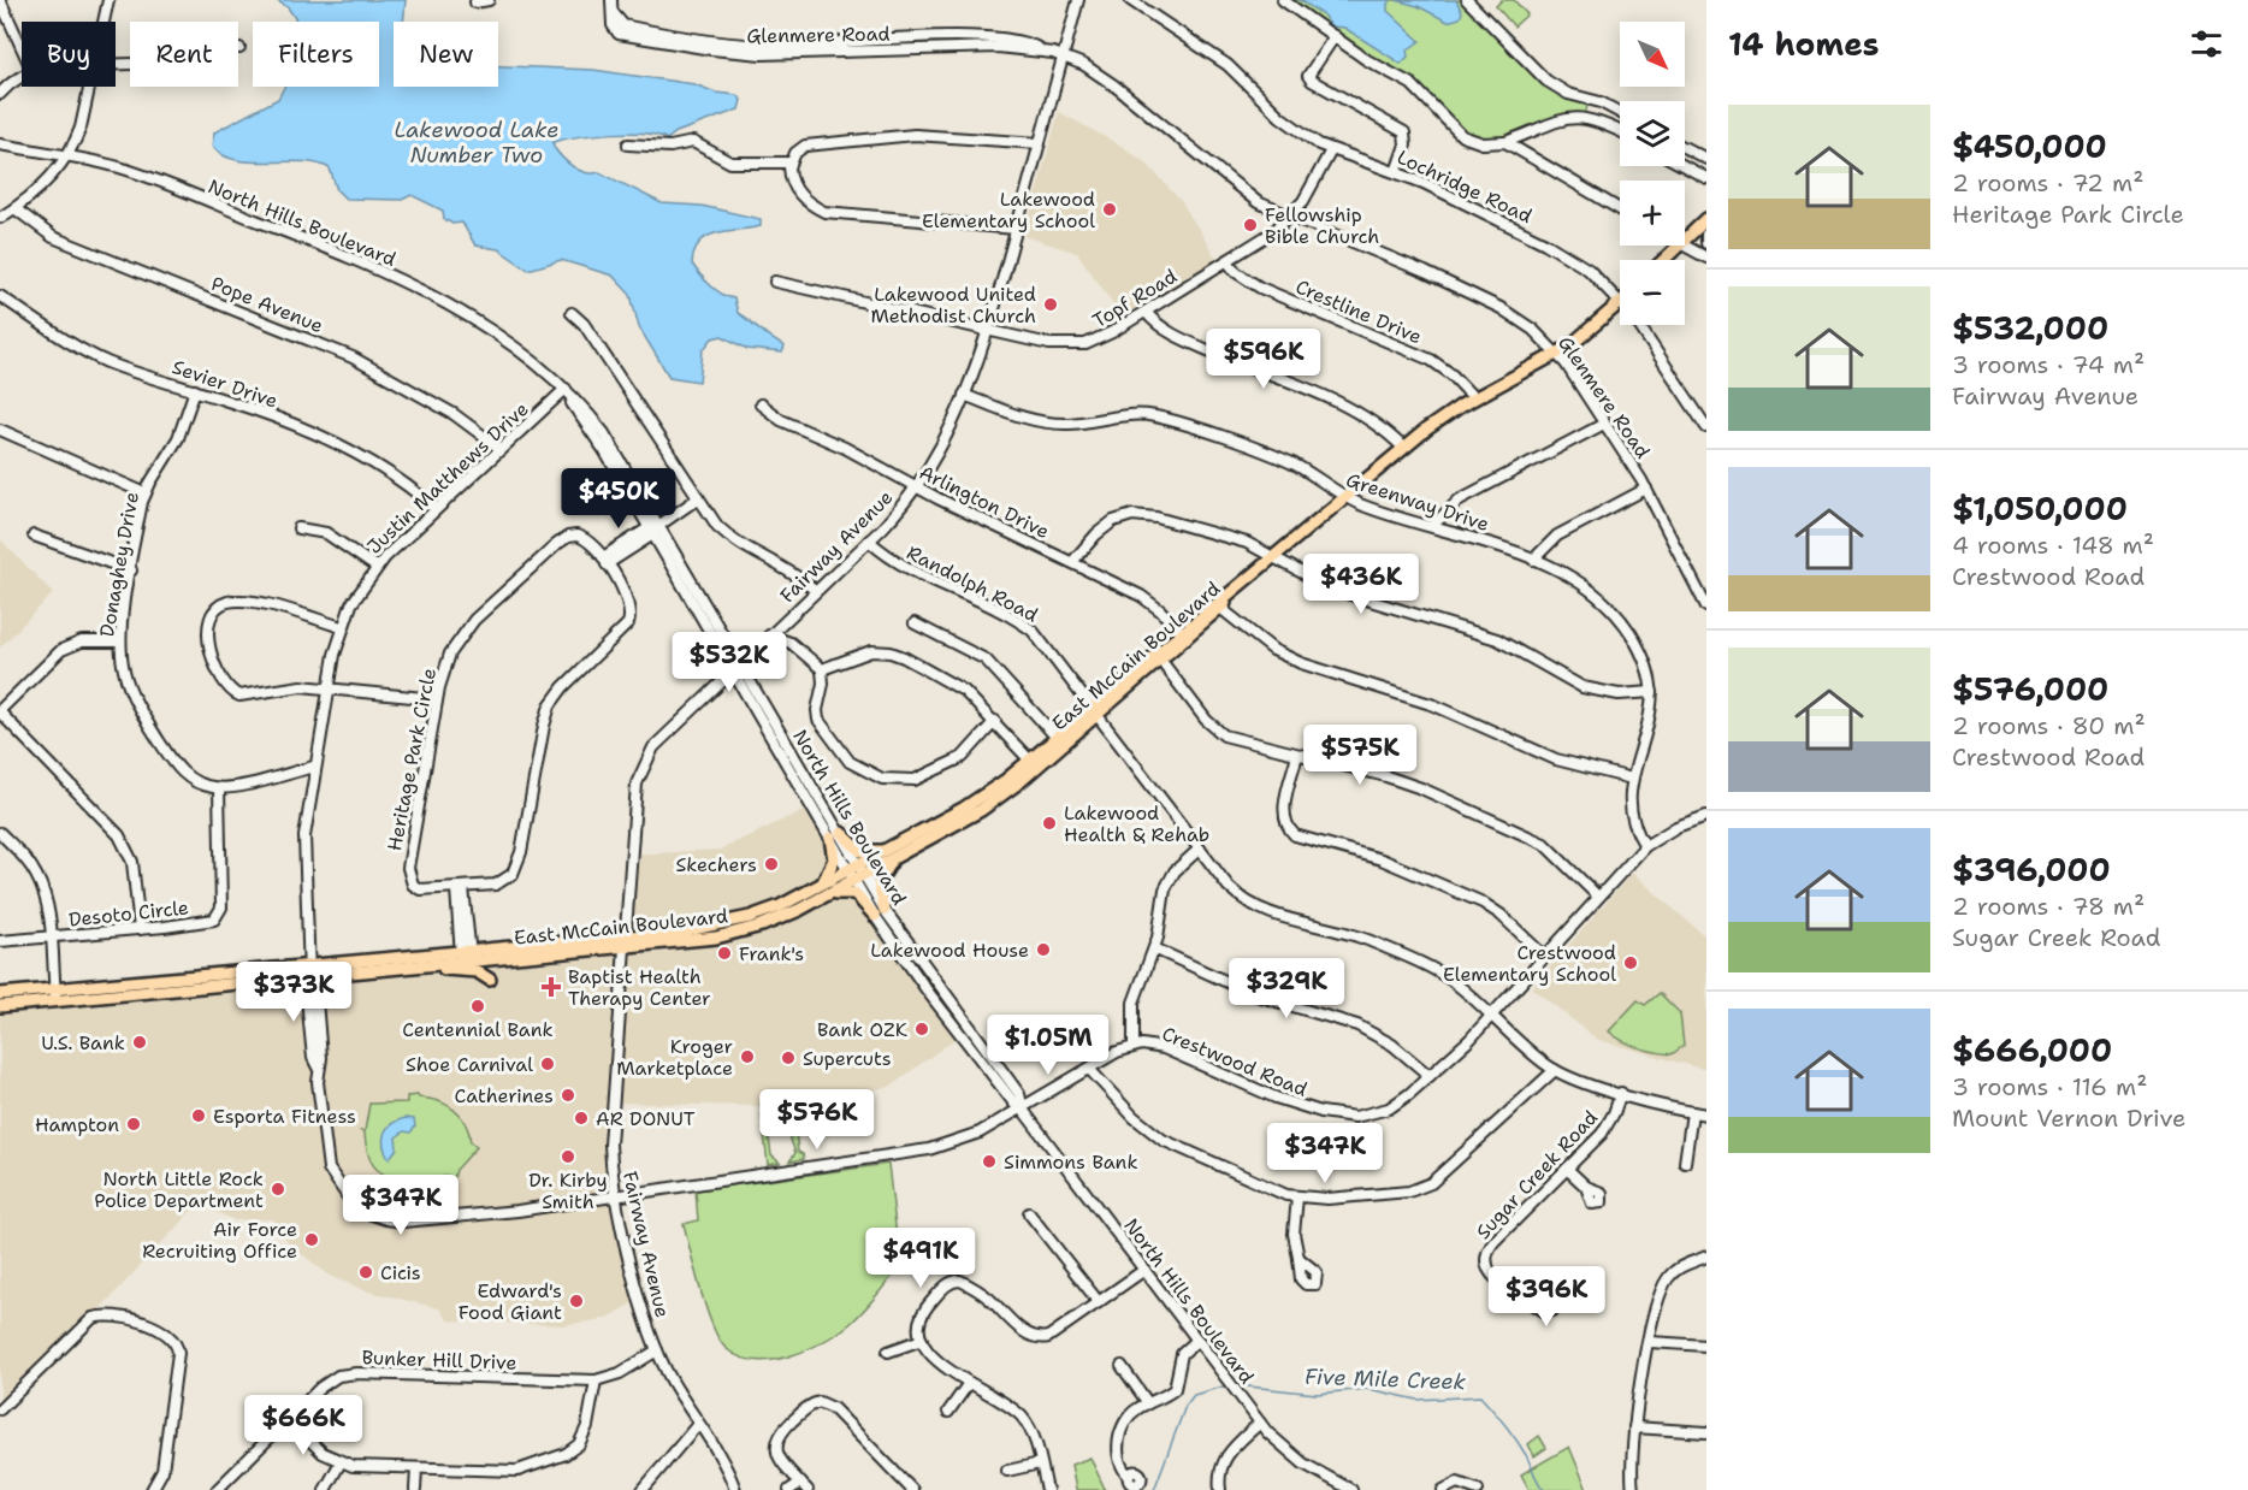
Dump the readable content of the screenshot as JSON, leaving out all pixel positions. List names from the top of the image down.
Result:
{
  "streets": {
    "main road": ["East McCain Boulevard"],
    "street": [
      "Glenmere Road",
      "Lochridge Road",
      "North Hills Boulevard",
      "Topf Road",
      "Pope Avenue",
      "Crestline Drive",
      "Sevier Drive",
      "Justin Matthews Drive",
      "Arlington Drive",
      "Greenway Drive",
      "Fairway Avenue",
      "Donaghey Drive",
      "Randolph Road",
      "Heritage Park Circle",
      "Desoto Circle",
      "Crestwood Road",
      "Sugar Creek Road",
      "Bunker Hill Drive"
    ]
  },
  "crossings": [
    ["Glenmere Road", "Topf Road"],
    ["Glenmere Road", "Fairway Avenue"],
    ["Glenmere Road", "East McCain Boulevard"],
    ["Lochridge Road", "Topf Road"],
    ["North Hills Boulevard", "Justin Matthews Drive"],
    ["North Hills Boulevard", "Fairway Avenue"],
    ["North Hills Boulevard", "East McCain Boulevard"],
    ["North Hills Boulevard", "Crestwood Road"],
    ["Topf Road", "Crestline Drive"],
    ["Topf Road", "Fairway Avenue"],
    ["Pope Avenue", "Justin Matthews Drive"],
    ["Crestline Drive", "East McCain Boulevard"],
    ["Sevier Drive", "Justin Matthews Drive"],
    ["Sevier Drive", "Donaghey Drive"],
    ["Justin Matthews Drive", "East McCain Boulevard"],
    ["Justin Matthews Drive", "Crestwood Road"],
    ["Arlington Drive", "Fairway Avenue"],
    ["Arlington Drive", "East McCain Boulevard"],
    ["Greenway Drive", "Fairway Avenue"],
    ["Greenway Drive", "East McCain Boulevard"],
    ["Greenway Drive", "Crestwood Road"],
    ["Fairway Avenue", "Randolph Road"],
    ["Fairway Avenue", "East McCain Boulevard"],
    ["Fairway Avenue", "Crestwood Road"],
    ["Fairway Avenue", "Bunker Hill Drive"],
    ["Donaghey Drive", "Desoto Circle"],
    ["Randolph Road", "East McCain Boulevard"],
    ["Randolph Road", "Crestwood Road"],
    ["Randolph Road", "Sugar Creek Road"]
  ],
  "water": ["Lakewood Lake Number Two", "Five Mile Creek"],
  "places": {
    "other": [
      "Lakewood Elementary School",
      "Fellowship Bible Church",
      "Lakewood United Methodist Church",
      "Lakewood Health & Rehab",
      "Skechers",
      "Lakewood House",
      "Frank's",
      "Crestwood Elementary School",
      "Centennial Bank",
      "Bank OZK",
      "U.S. Bank",
      "Kroger Marketplace",
      "Supercuts",
      "Shoe Carnival",
      "Catherines",
      "Esporta Fitness",
      "AR DONUT",
      "Hampton",
      "Dr. Kirby Smith",
      "Simmons Bank",
      "North Little Rock Police Department",
      "Air Force Recruiting Office",
      "Cicis",
      "Edward's Food Giant"
    ],
    "health": ["Baptist Health Therapy Center"]
  },
  "north": "bottom right",
  "page": {
    "heading": "14 homes",
    "map_buttons": ["+", "−"],
    "chip": [
      "Buy",
      "Rent",
      "Filters",
      "New"
    ],
    "list": [
      {
        "name": "$450,000",
        "note": "2 rooms · 72 m² · Heritage Park Circle"
      },
      {
        "name": "$532,000",
        "note": "3 rooms · 74 m² · Fairway Avenue"
      },
      {
        "name": "$1,050,000",
        "note": "4 rooms · 148 m² · Crestwood Road"
      },
      {
        "name": "$576,000",
        "note": "2 rooms · 80 m² · Crestwood Road"
      },
      {
        "name": "$396,000",
        "note": "2 rooms · 78 m² · Sugar Creek Road"
      },
      {
        "name": "$666,000",
        "note": "3 rooms · 116 m² · Mount Vernon Drive"
      }
    ],
    "price": [
      "$596K",
      "$450K",
      "$436K",
      "$532K",
      "$575K",
      "$329K",
      "$373K",
      "$1.05M",
      "$576K",
      "$347K",
      "$347K",
      "$491K",
      "$396K",
      "$666K"
    ]
  }
}
